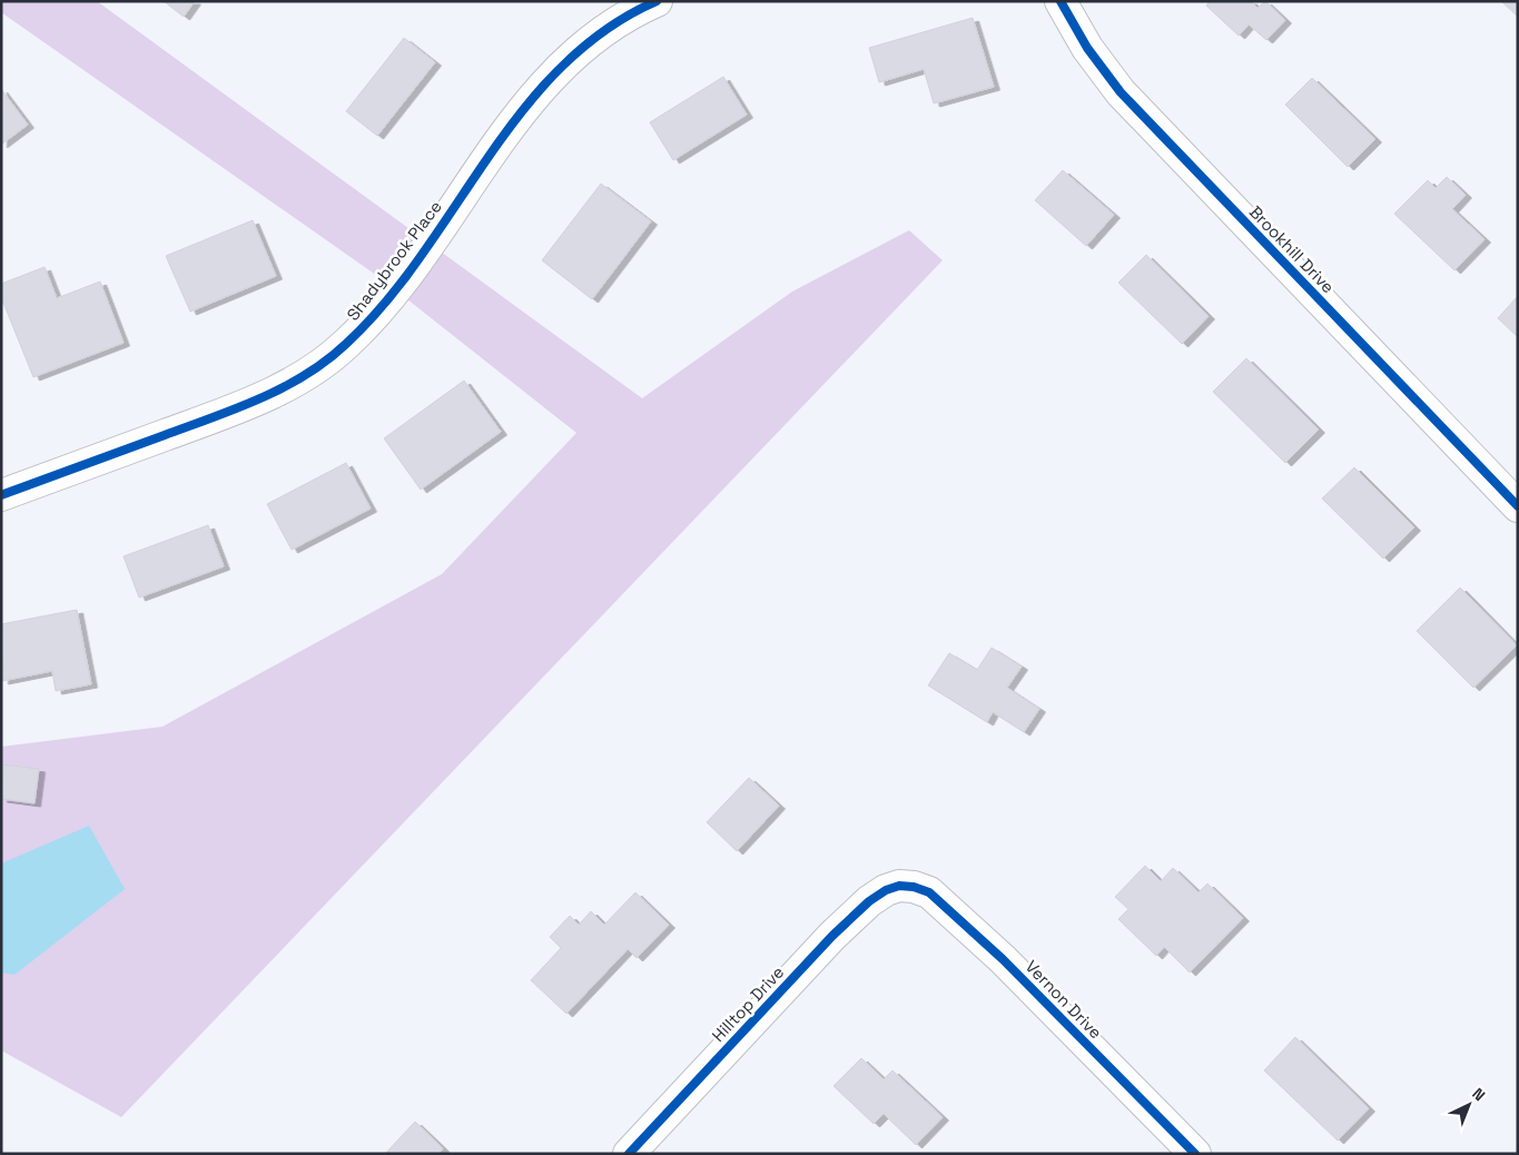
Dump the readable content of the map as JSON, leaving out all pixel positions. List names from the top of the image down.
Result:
{
  "streets": {
    "street": [
      "Brookhill Drive",
      "Shadybrook Place",
      "Vernon Drive",
      "Hilltop Drive"
    ]
  },
  "crossings": [
    ["Vernon Drive", "Hilltop Drive"]
  ],
  "north": "top right"
}
